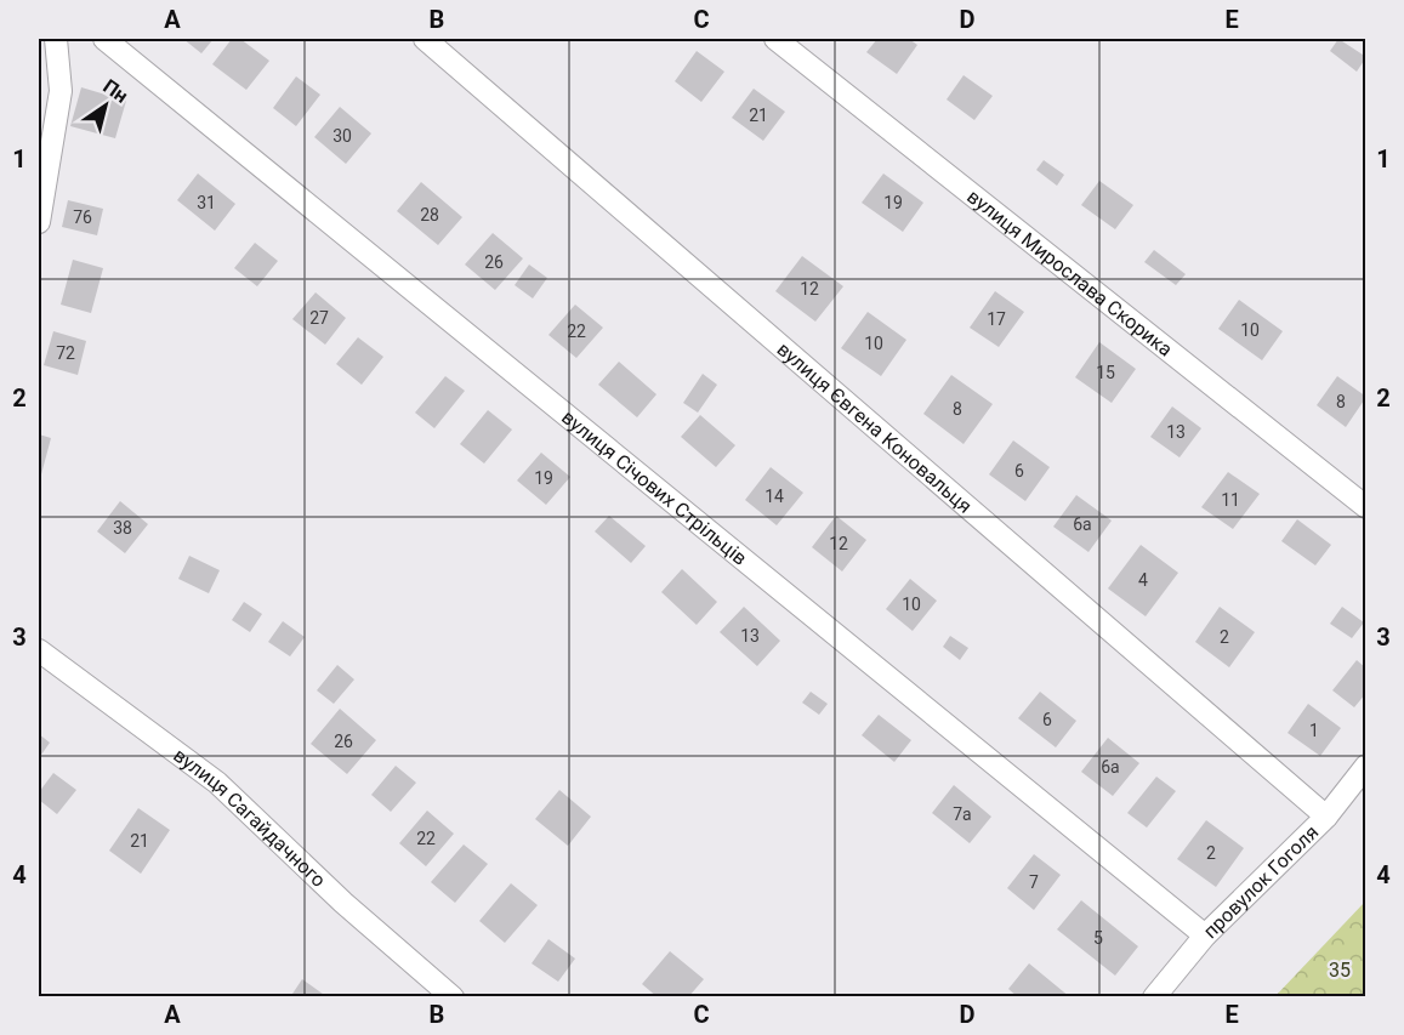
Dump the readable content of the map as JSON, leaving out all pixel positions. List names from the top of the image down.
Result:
{
  "streets": {
    "street": [
      "вулиця Мирослава Скорика",
      "вулиця Євгена Коновальця",
      "вулиця Січових Стрільців",
      "вулиця Сагайдачного",
      "провулок Гоголя"
    ]
  },
  "crossings": [
    ["вулиця Євгена Коновальця", "провулок Гоголя"],
    ["вулиця Січових Стрільців", "провулок Гоголя"]
  ],
  "parks": ["35"],
  "house_numbers": [
    "21",
    "30",
    "31",
    "19",
    "28",
    "76",
    "26",
    "12",
    "27",
    "17",
    "10",
    "22",
    "10",
    "72",
    "15",
    "8",
    "8",
    "13",
    "6",
    "19",
    "14",
    "11",
    "6а",
    "38",
    "12",
    "4",
    "10",
    "13",
    "2",
    "6",
    "1",
    "26",
    "6а",
    "7а",
    "22",
    "21",
    "2",
    "7",
    "5"
  ],
  "north": "top right",
  "grid": {
    "columns": [
      "A",
      "B",
      "C",
      "D",
      "E"
    ],
    "rows": [
      "1",
      "2",
      "3",
      "4"
    ]
  }
}
